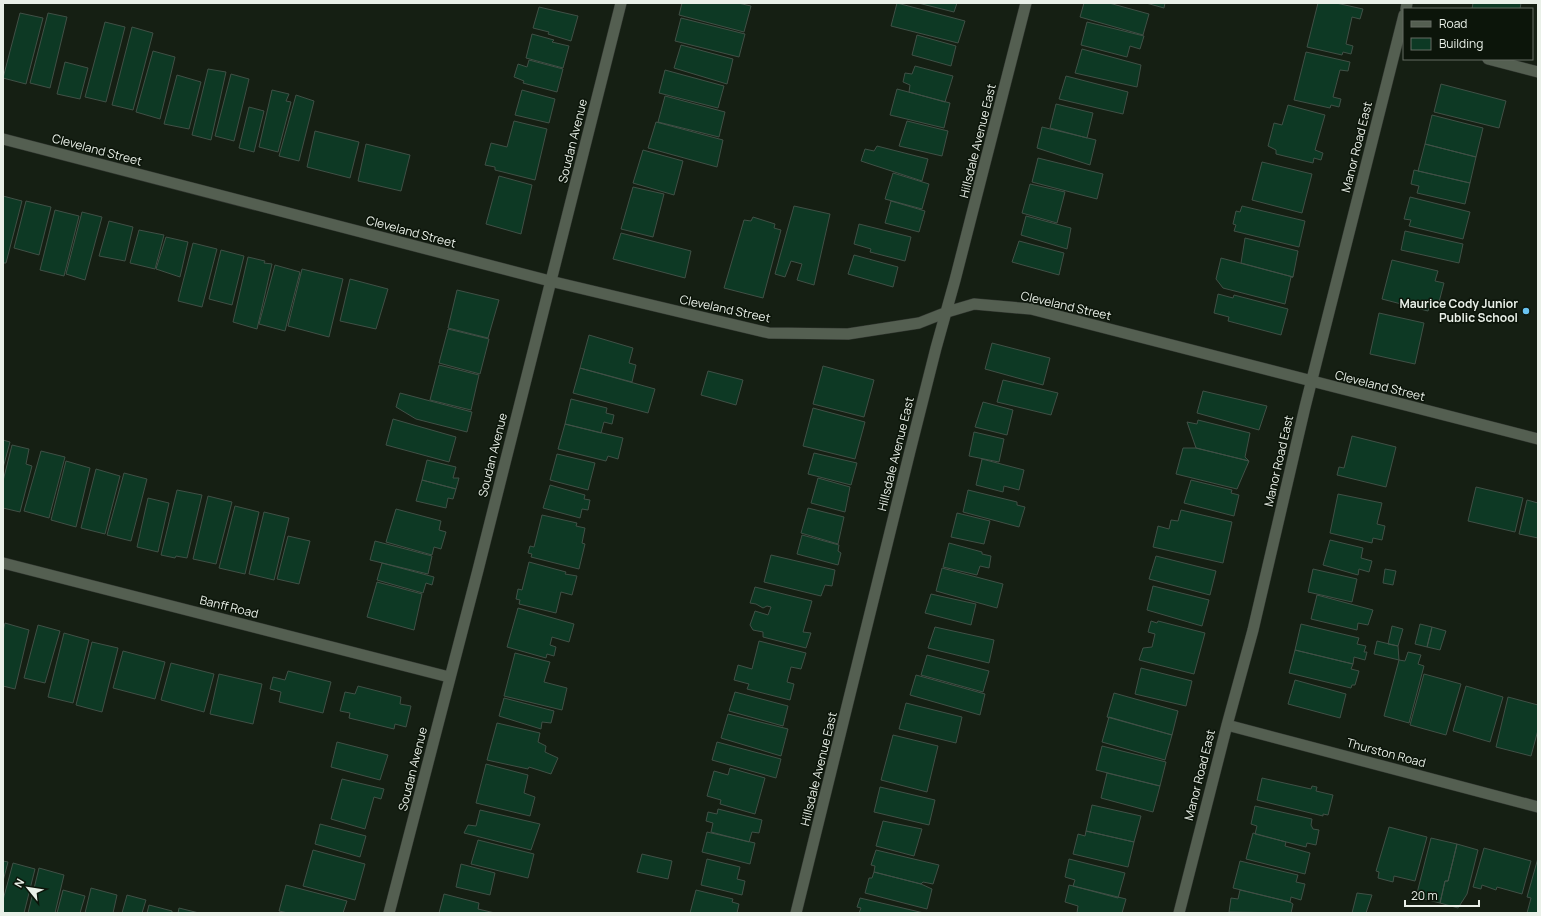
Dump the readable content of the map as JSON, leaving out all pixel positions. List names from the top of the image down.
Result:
{
  "streets": {
    "street": [
      "Soudan Avenue",
      "Hillsdale Avenue East",
      "Manor Road East",
      "Cleveland Street",
      "Banff Road",
      "Thurston Road"
    ]
  },
  "crossings": [
    ["Soudan Avenue", "Cleveland Street"],
    ["Soudan Avenue", "Banff Road"],
    ["Hillsdale Avenue East", "Cleveland Street"],
    ["Manor Road East", "Cleveland Street"],
    ["Manor Road East", "Thurston Road"]
  ],
  "places": ["Maurice Cody Junior Public School"],
  "legend": ["Road", "Building"],
  "scale_bar": "20 m",
  "north": "top left"
}
